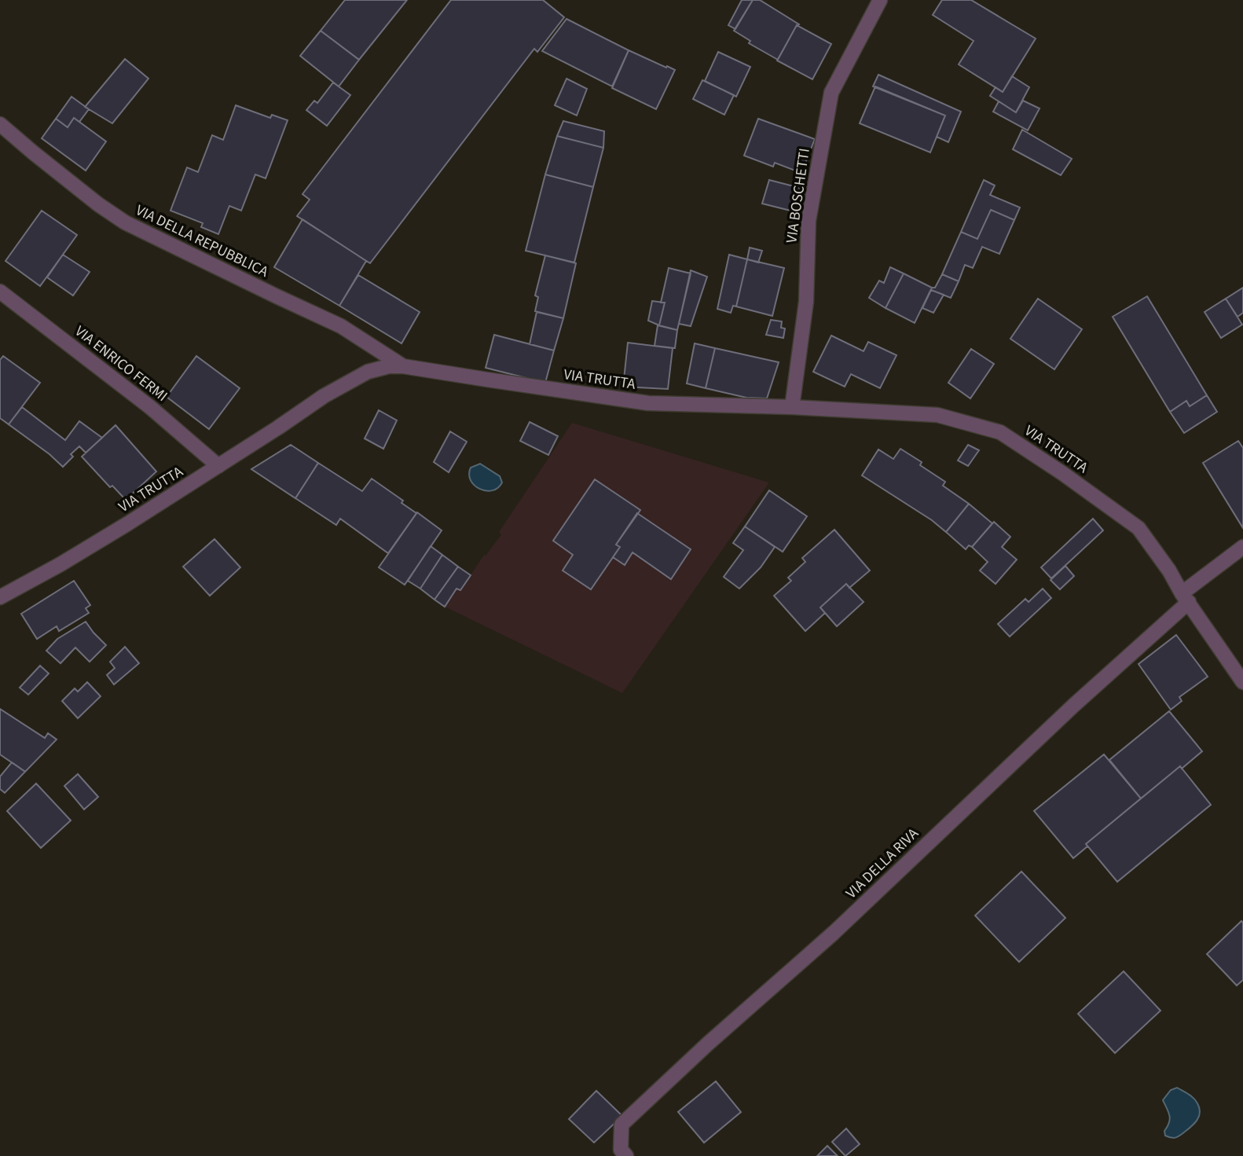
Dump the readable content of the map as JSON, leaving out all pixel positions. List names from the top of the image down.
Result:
{
  "streets": {
    "street": [
      "VIA BOSCHETTI",
      "VIA DELLA REPUBBLICA",
      "VIA ENRICO FERMI",
      "VIA TRUTTA",
      "VIA DELLA RIVA"
    ]
  },
  "crossings": [
    ["VIA BOSCHETTI", "VIA TRUTTA"],
    ["VIA DELLA REPUBBLICA", "VIA TRUTTA"],
    ["VIA ENRICO FERMI", "VIA TRUTTA"],
    ["VIA TRUTTA", "VIA DELLA RIVA"]
  ]
}
